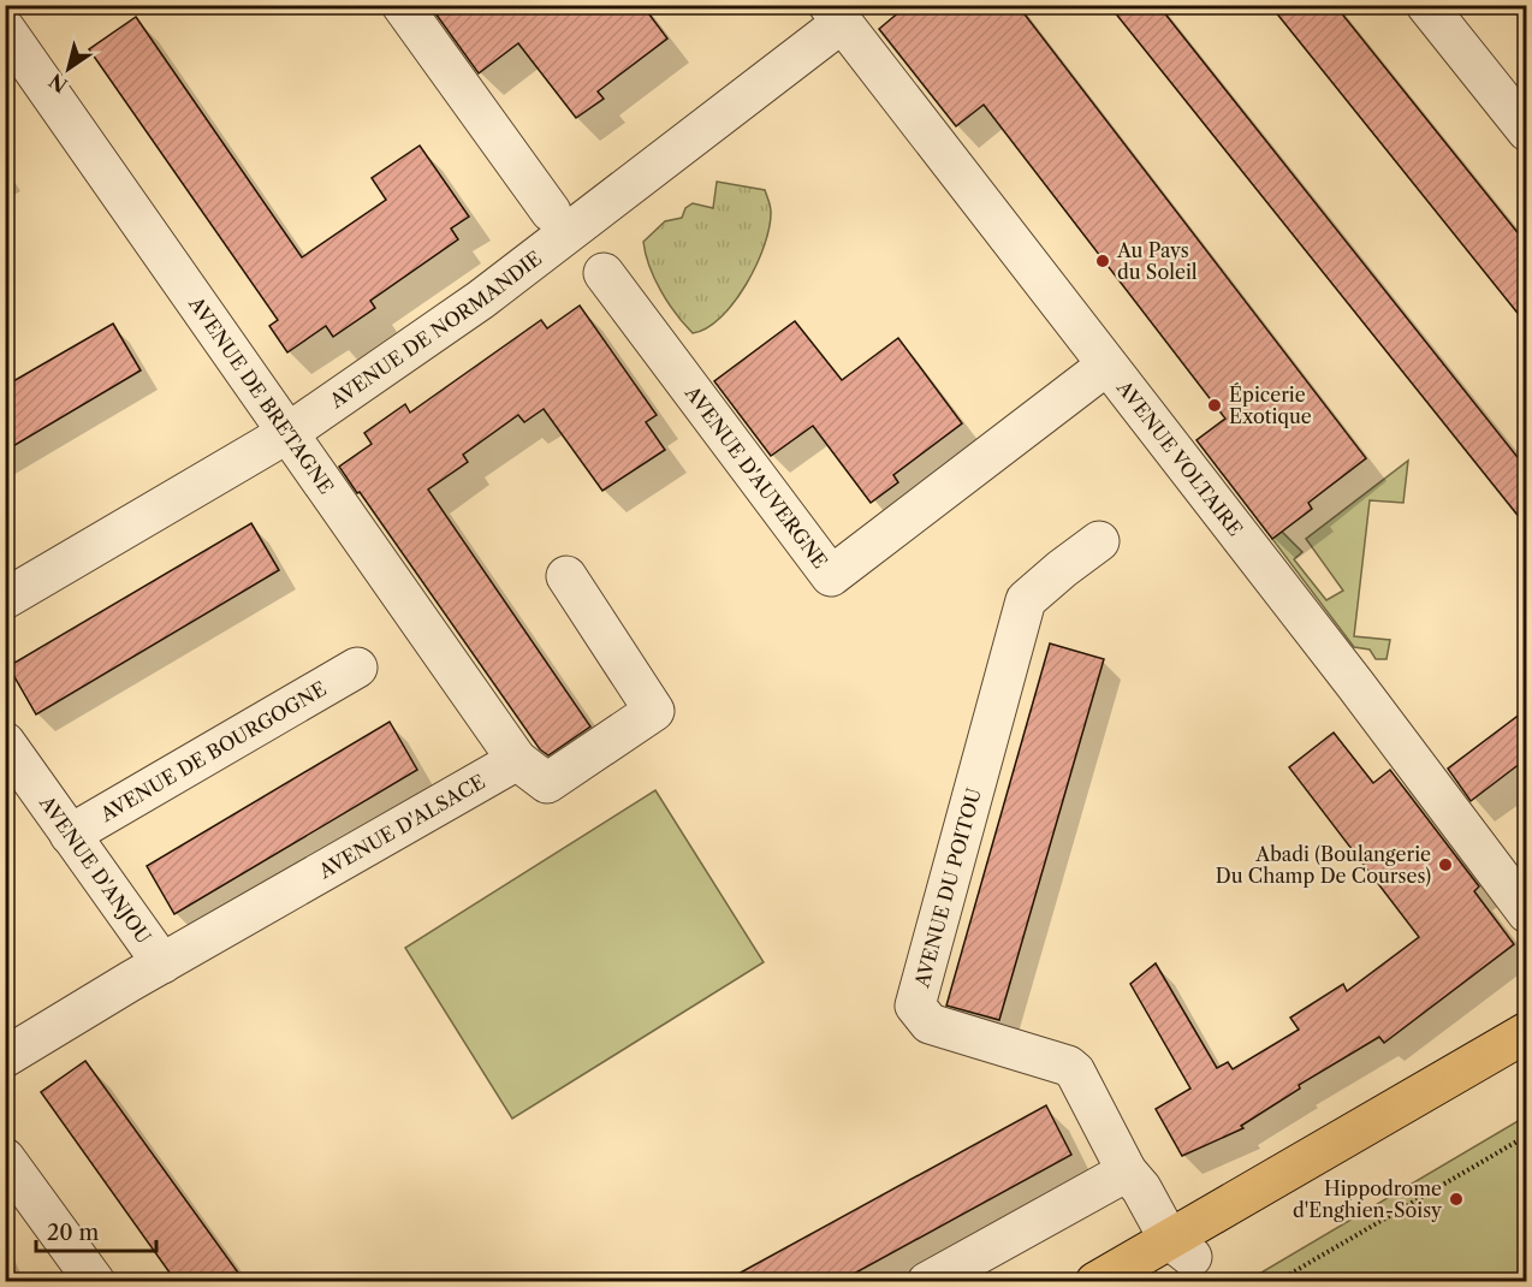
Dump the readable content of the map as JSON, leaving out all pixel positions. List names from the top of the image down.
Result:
{
  "streets": {
    "street": [
      "AVENUE DE NORMANDIE",
      "AVENUE DE BRETAGNE",
      "AVENUE VOLTAIRE",
      "AVENUE D'AUVERGNE",
      "AVENUE DE BOURGOGNE",
      "AVENUE D'ALSACE",
      "AVENUE D'ANJOU",
      "AVENUE DU POITOU"
    ]
  },
  "crossings": [
    ["AVENUE DE NORMANDIE", "AVENUE DE BRETAGNE"],
    ["AVENUE DE NORMANDIE", "AVENUE VOLTAIRE"],
    ["AVENUE DE BRETAGNE", "AVENUE D'ALSACE"],
    ["AVENUE VOLTAIRE", "AVENUE D'AUVERGNE"],
    ["AVENUE DE BOURGOGNE", "AVENUE D'ANJOU"],
    ["AVENUE D'ALSACE", "AVENUE D'ANJOU"]
  ],
  "places": [
    "Au Pays du Soleil",
    "Épicerie Exotique",
    "Abadi (Boulangerie Du Champ De Courses)",
    "Hippodrome d'Enghien-Soisy"
  ],
  "scale_bar": "20 m",
  "north": "bottom left"
}
